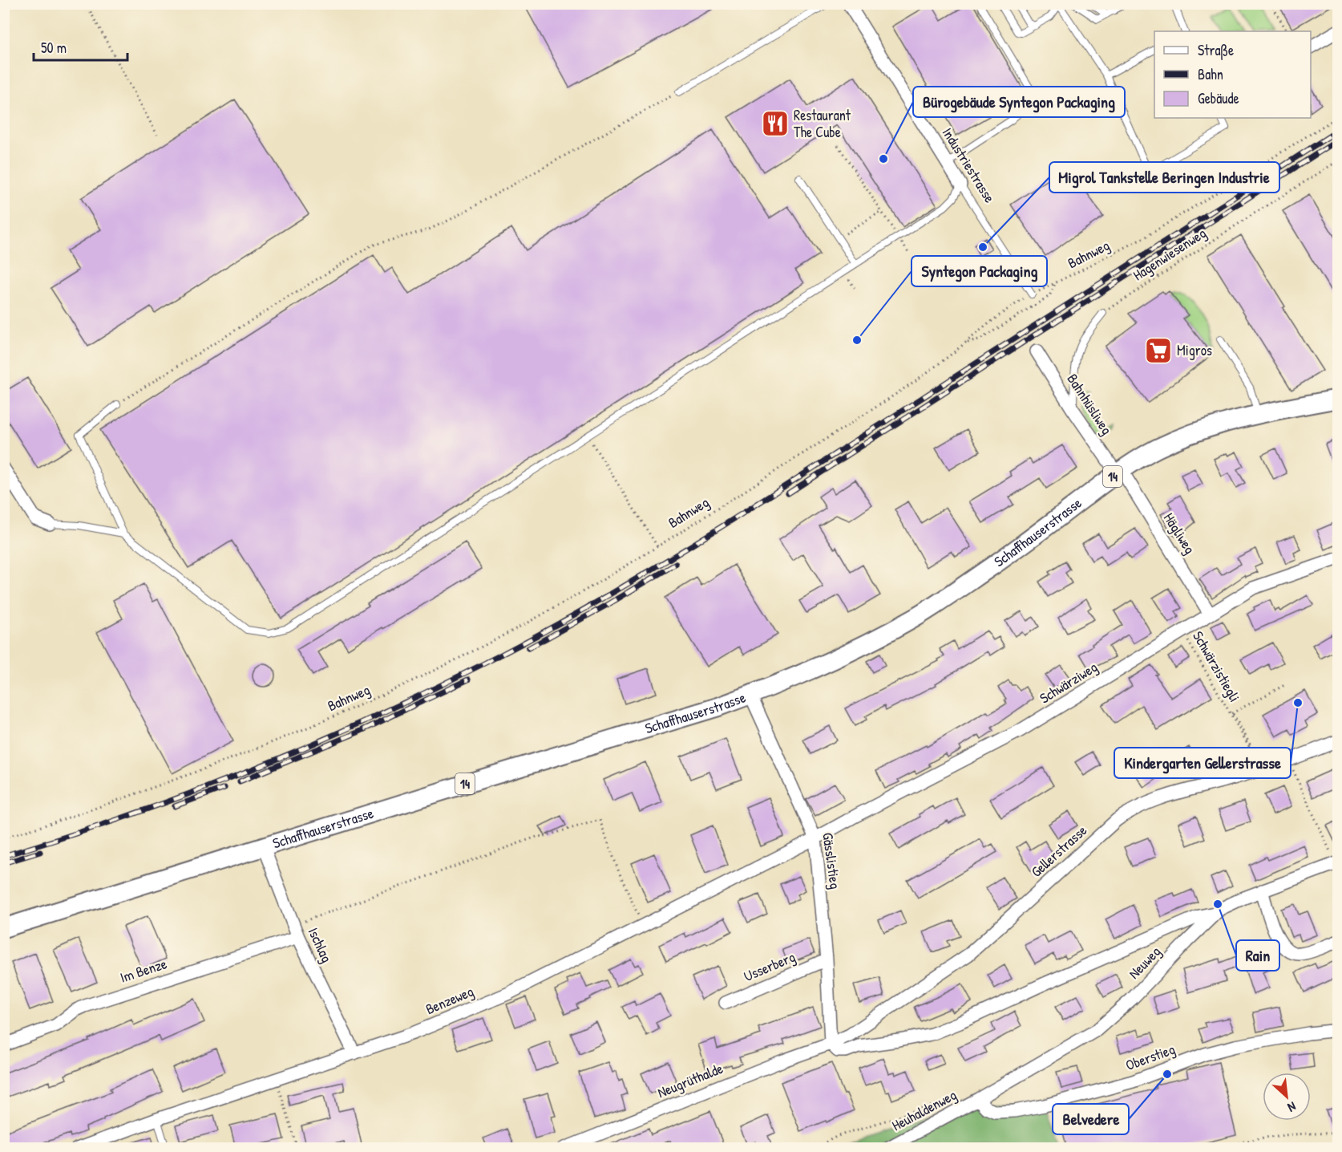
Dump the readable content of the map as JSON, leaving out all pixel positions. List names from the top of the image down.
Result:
{
  "streets": {
    "main road": ["14", "Schaffhauserstrasse"],
    "street": [
      "Industriestrasse",
      "Bahnhüsliweg",
      "Hägliweg",
      "Schwärziweg",
      "Gellerstrasse",
      "Gässlistieg",
      "Ischlag",
      "Neuweg",
      "Usserberg",
      "Im Benze",
      "Benzeweg",
      "Oberstieg",
      "Neugrüthalde",
      "Heuhaldenweg"
    ],
    "path": ["Bahnweg", "Hagenwiesenweg", "Schwärzistiegli"]
  },
  "crossings": [
    ["Industriestrasse", "Bahnweg"],
    ["Bahnhüsliweg", "Schaffhauserstrasse"],
    ["Bahnhüsliweg", "Hägliweg"],
    ["Schaffhauserstrasse", "Hägliweg"],
    ["Schaffhauserstrasse", "Gässlistieg"],
    ["Schaffhauserstrasse", "Ischlag"],
    ["Hägliweg", "Schwärziweg"],
    ["Schwärzistiegli", "Schwärziweg"],
    ["Schwärziweg", "Gässlistieg"],
    ["Schwärziweg", "Benzeweg"],
    ["Gellerstrasse", "Gässlistieg"],
    ["Gellerstrasse", "Neugrüthalde"],
    ["Gässlistieg", "Usserberg"],
    ["Gässlistieg", "Benzeweg"],
    ["Gässlistieg", "Neugrüthalde"],
    ["Ischlag", "Im Benze"],
    ["Ischlag", "Benzeweg"],
    ["Neuweg", "Oberstieg"],
    ["Neuweg", "Heuhaldenweg"],
    ["Oberstieg", "Heuhaldenweg"]
  ],
  "places": {
    "restaurant": ["Restaurant The Cube"],
    "other": [
      "Bürogebäude Syntegon Packaging",
      "Migrol Tankstelle Beringen Industrie",
      "Syntegon Packaging",
      "Kindergarten Gellerstrasse",
      "Rain",
      "Belvedere"
    ],
    "supermarket": ["Migros"]
  },
  "legend": ["Straße", "Bahn", "Gebäude"],
  "scale_bar": "50 m",
  "north": "bottom right"
}
